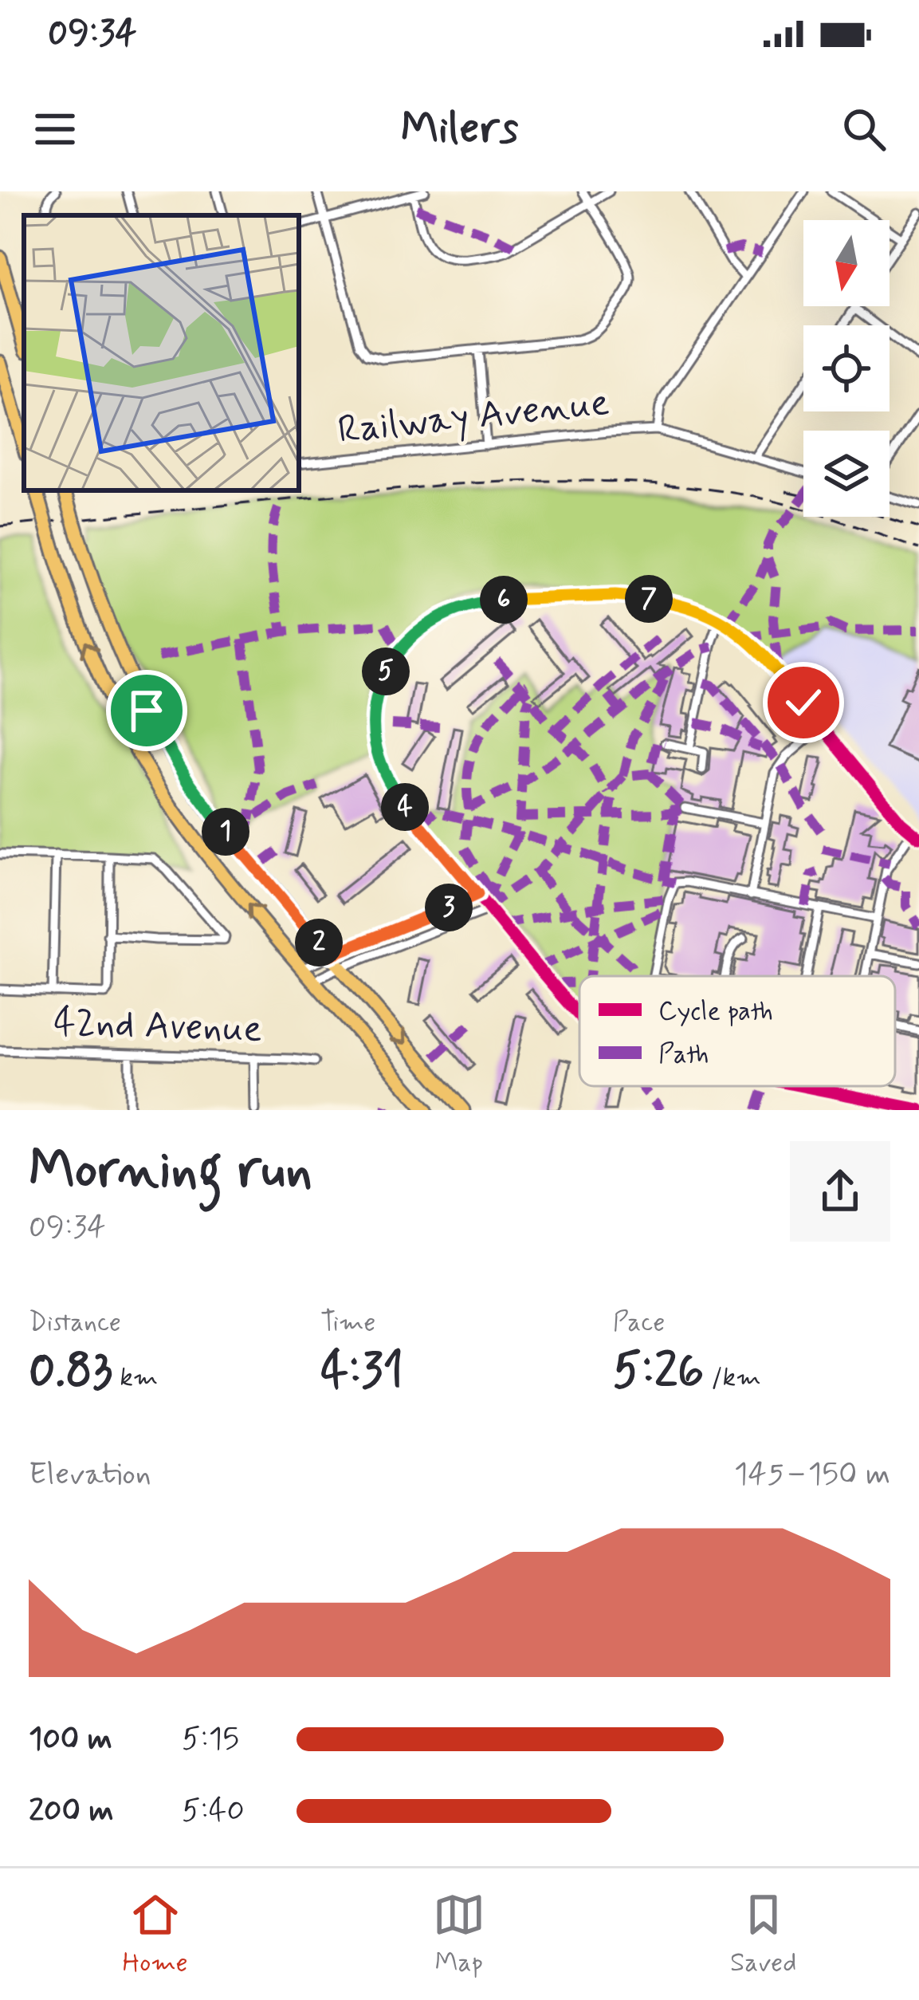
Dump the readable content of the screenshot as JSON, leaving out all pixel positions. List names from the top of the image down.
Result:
{
  "streets": {
    "street": ["Railway Avenue", "42nd Avenue"]
  },
  "legend": ["Cycle path", "Path"],
  "north": "bottom",
  "page": {
    "status": "09:34",
    "header": "Milers",
    "pins": [
      "7",
      "6",
      "5",
      "4",
      "1",
      "3",
      "2"
    ],
    "heading": ["Morning run", "09:34"],
    "stats": [
      ["Distance", "0.83 km"],
      ["Time", "4:31"],
      ["Pace", "5:26 /km"]
    ],
    "chart": ["Elevation", "145–150 m"],
    "list": [
      {
        "name": "100 m",
        "note": "5:15"
      },
      {
        "name": "200 m",
        "note": "5:40"
      }
    ],
    "tabs": ["Home", "Map", "Saved"]
  }
}
